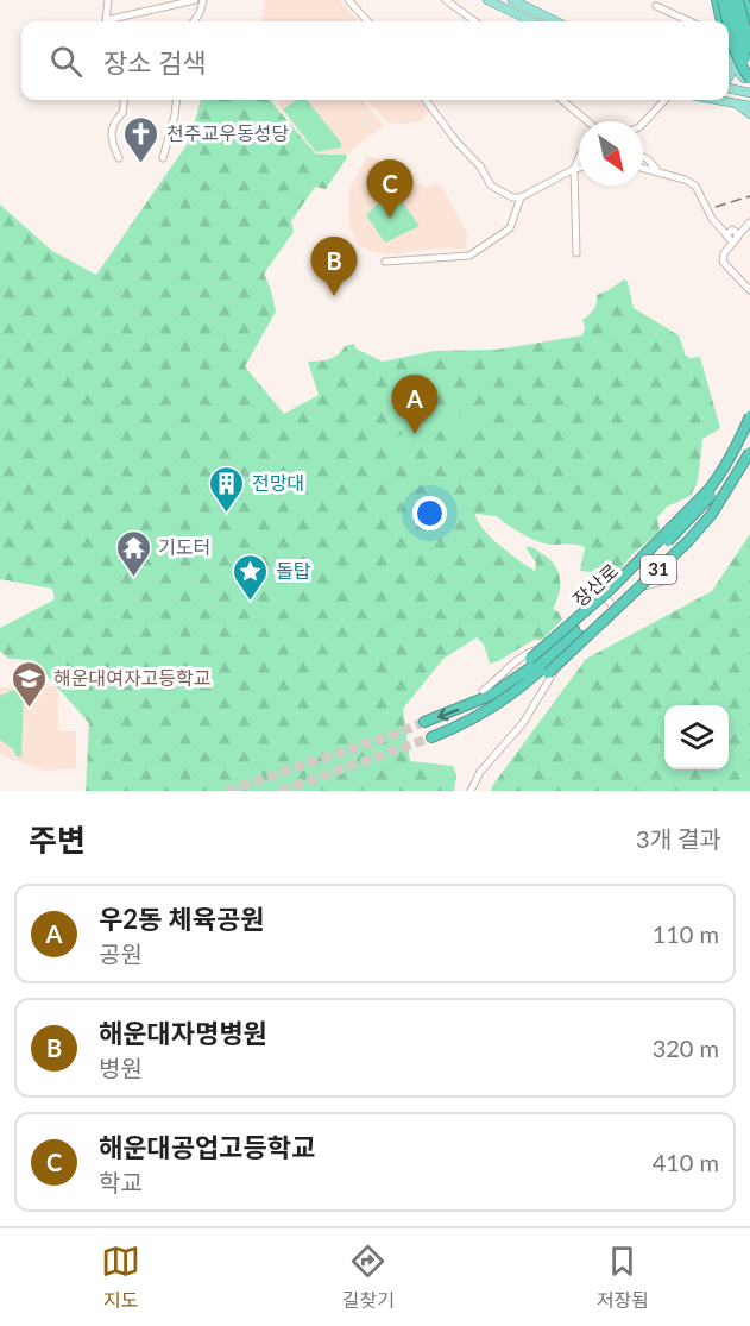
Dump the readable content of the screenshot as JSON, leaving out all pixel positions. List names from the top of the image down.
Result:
{
  "streets": {
    "highway": ["31", "장산로"]
  },
  "crossings": [
    ["31", "장산로"]
  ],
  "places": {
    "church": ["천주교우동성당"],
    "building": ["전망대"],
    "temple": ["기도터"],
    "place": ["돌탑"],
    "school or university": ["해운대여자고등학교"]
  },
  "north": "bottom right",
  "page": {
    "search": "장소 검색",
    "pins": ["C", "B", "A"],
    "heading": ["주변", "3개 결과"],
    "list": [
      {
        "mark": "A",
        "name": "우2동 체육공원",
        "note": "공원",
        "value": "110 m"
      },
      {
        "mark": "B",
        "name": "해운대자명병원",
        "note": "병원",
        "value": "320 m"
      },
      {
        "mark": "C",
        "name": "해운대공업고등학교",
        "note": "학교",
        "value": "410 m"
      }
    ],
    "nav": ["지도", "길찾기", "저장됨"]
  }
}
